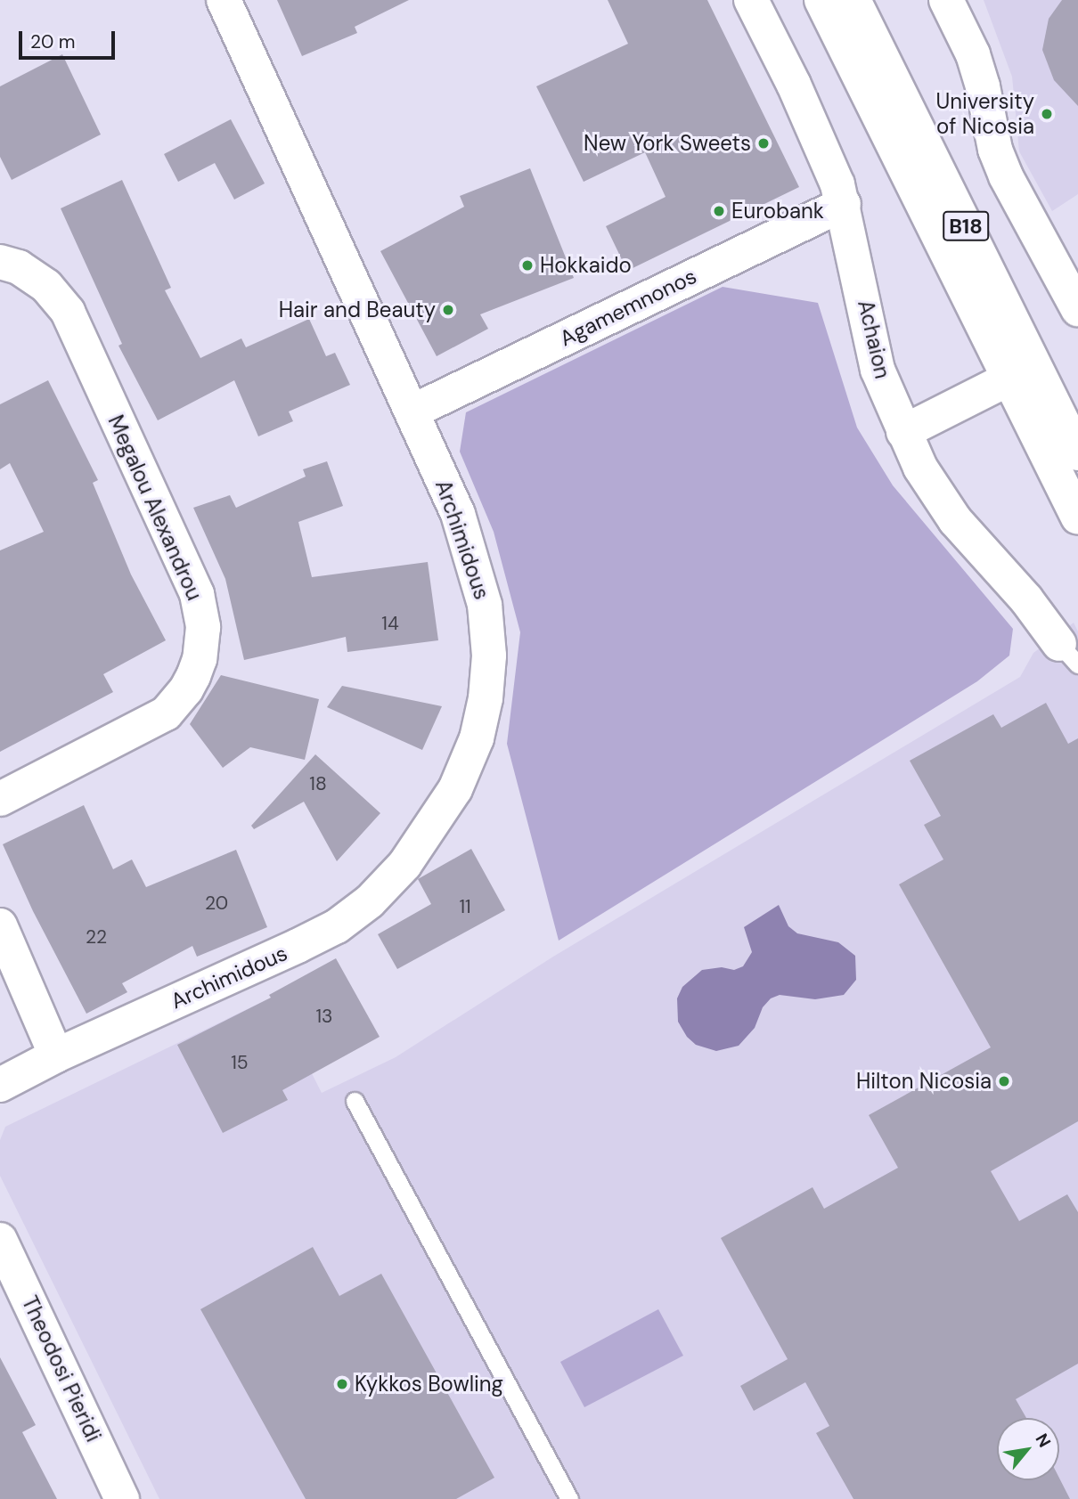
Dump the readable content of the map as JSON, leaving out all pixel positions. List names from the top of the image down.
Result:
{
  "streets": {
    "street": [
      "B18",
      "Agamemnonos",
      "Achaion",
      "Megalou Alexandrou",
      "Archimidous",
      "Theodosi Pieridi"
    ]
  },
  "crossings": [
    ["Agamemnonos", "Achaion"],
    ["Agamemnonos", "Archimidous"]
  ],
  "places": [
    "University of Nicosia",
    "New York Sweets",
    "Eurobank",
    "Hokkaido",
    "Hair and Beauty",
    "Hilton Nicosia",
    "Kykkos Bowling"
  ],
  "house_numbers": [
    "14",
    "18",
    "20",
    "11",
    "22",
    "13",
    "15"
  ],
  "scale_bar": "20 m",
  "north": "top right"
}
